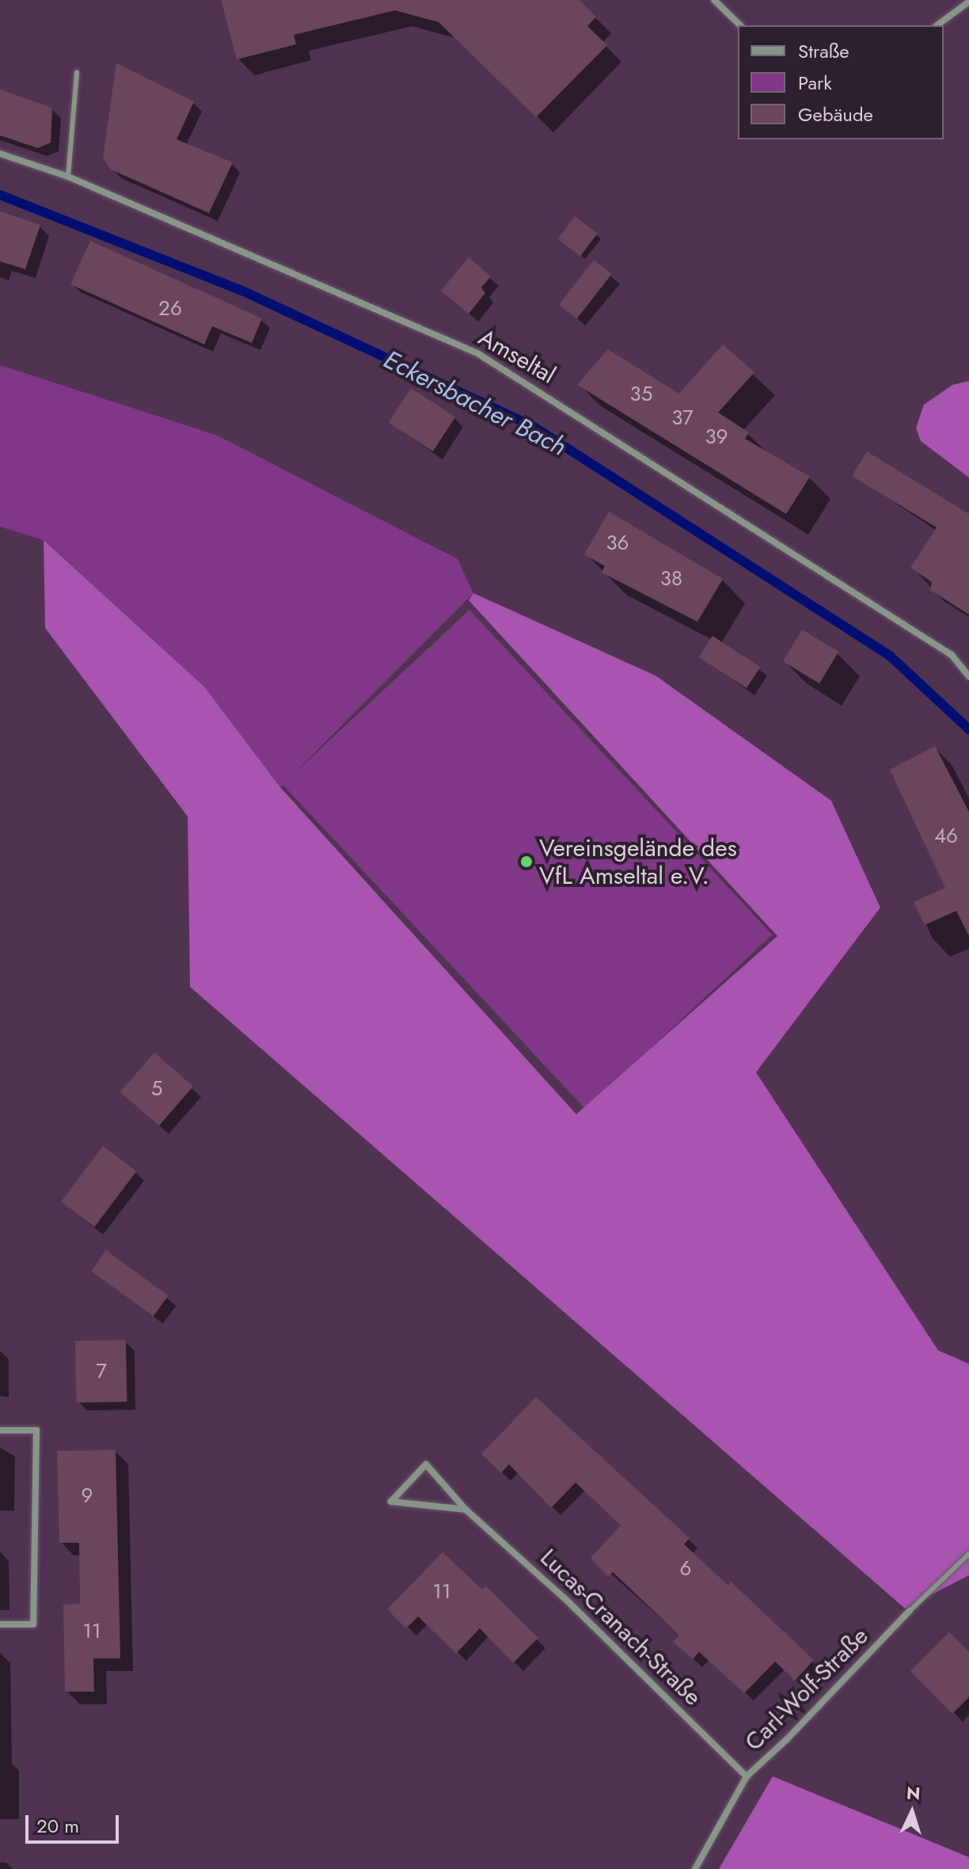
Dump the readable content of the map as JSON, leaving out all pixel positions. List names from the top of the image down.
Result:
{
  "streets": {
    "street": ["Amseltal", "Lucas-Cranach-Straße", "Carl-Wolf-Straße"]
  },
  "crossings": [
    ["Lucas-Cranach-Straße", "Carl-Wolf-Straße"]
  ],
  "water": ["Eckersbacher Bach"],
  "places": ["Vereinsgelände des VfL Amseltal e.V."],
  "house_numbers": [
    "26",
    "35",
    "37",
    "39",
    "36",
    "38",
    "46",
    "5",
    "7",
    "9",
    "6",
    "11",
    "11"
  ],
  "legend": ["Straße", "Park", "Gebäude"],
  "scale_bar": "20 m",
  "north": "top"
}
